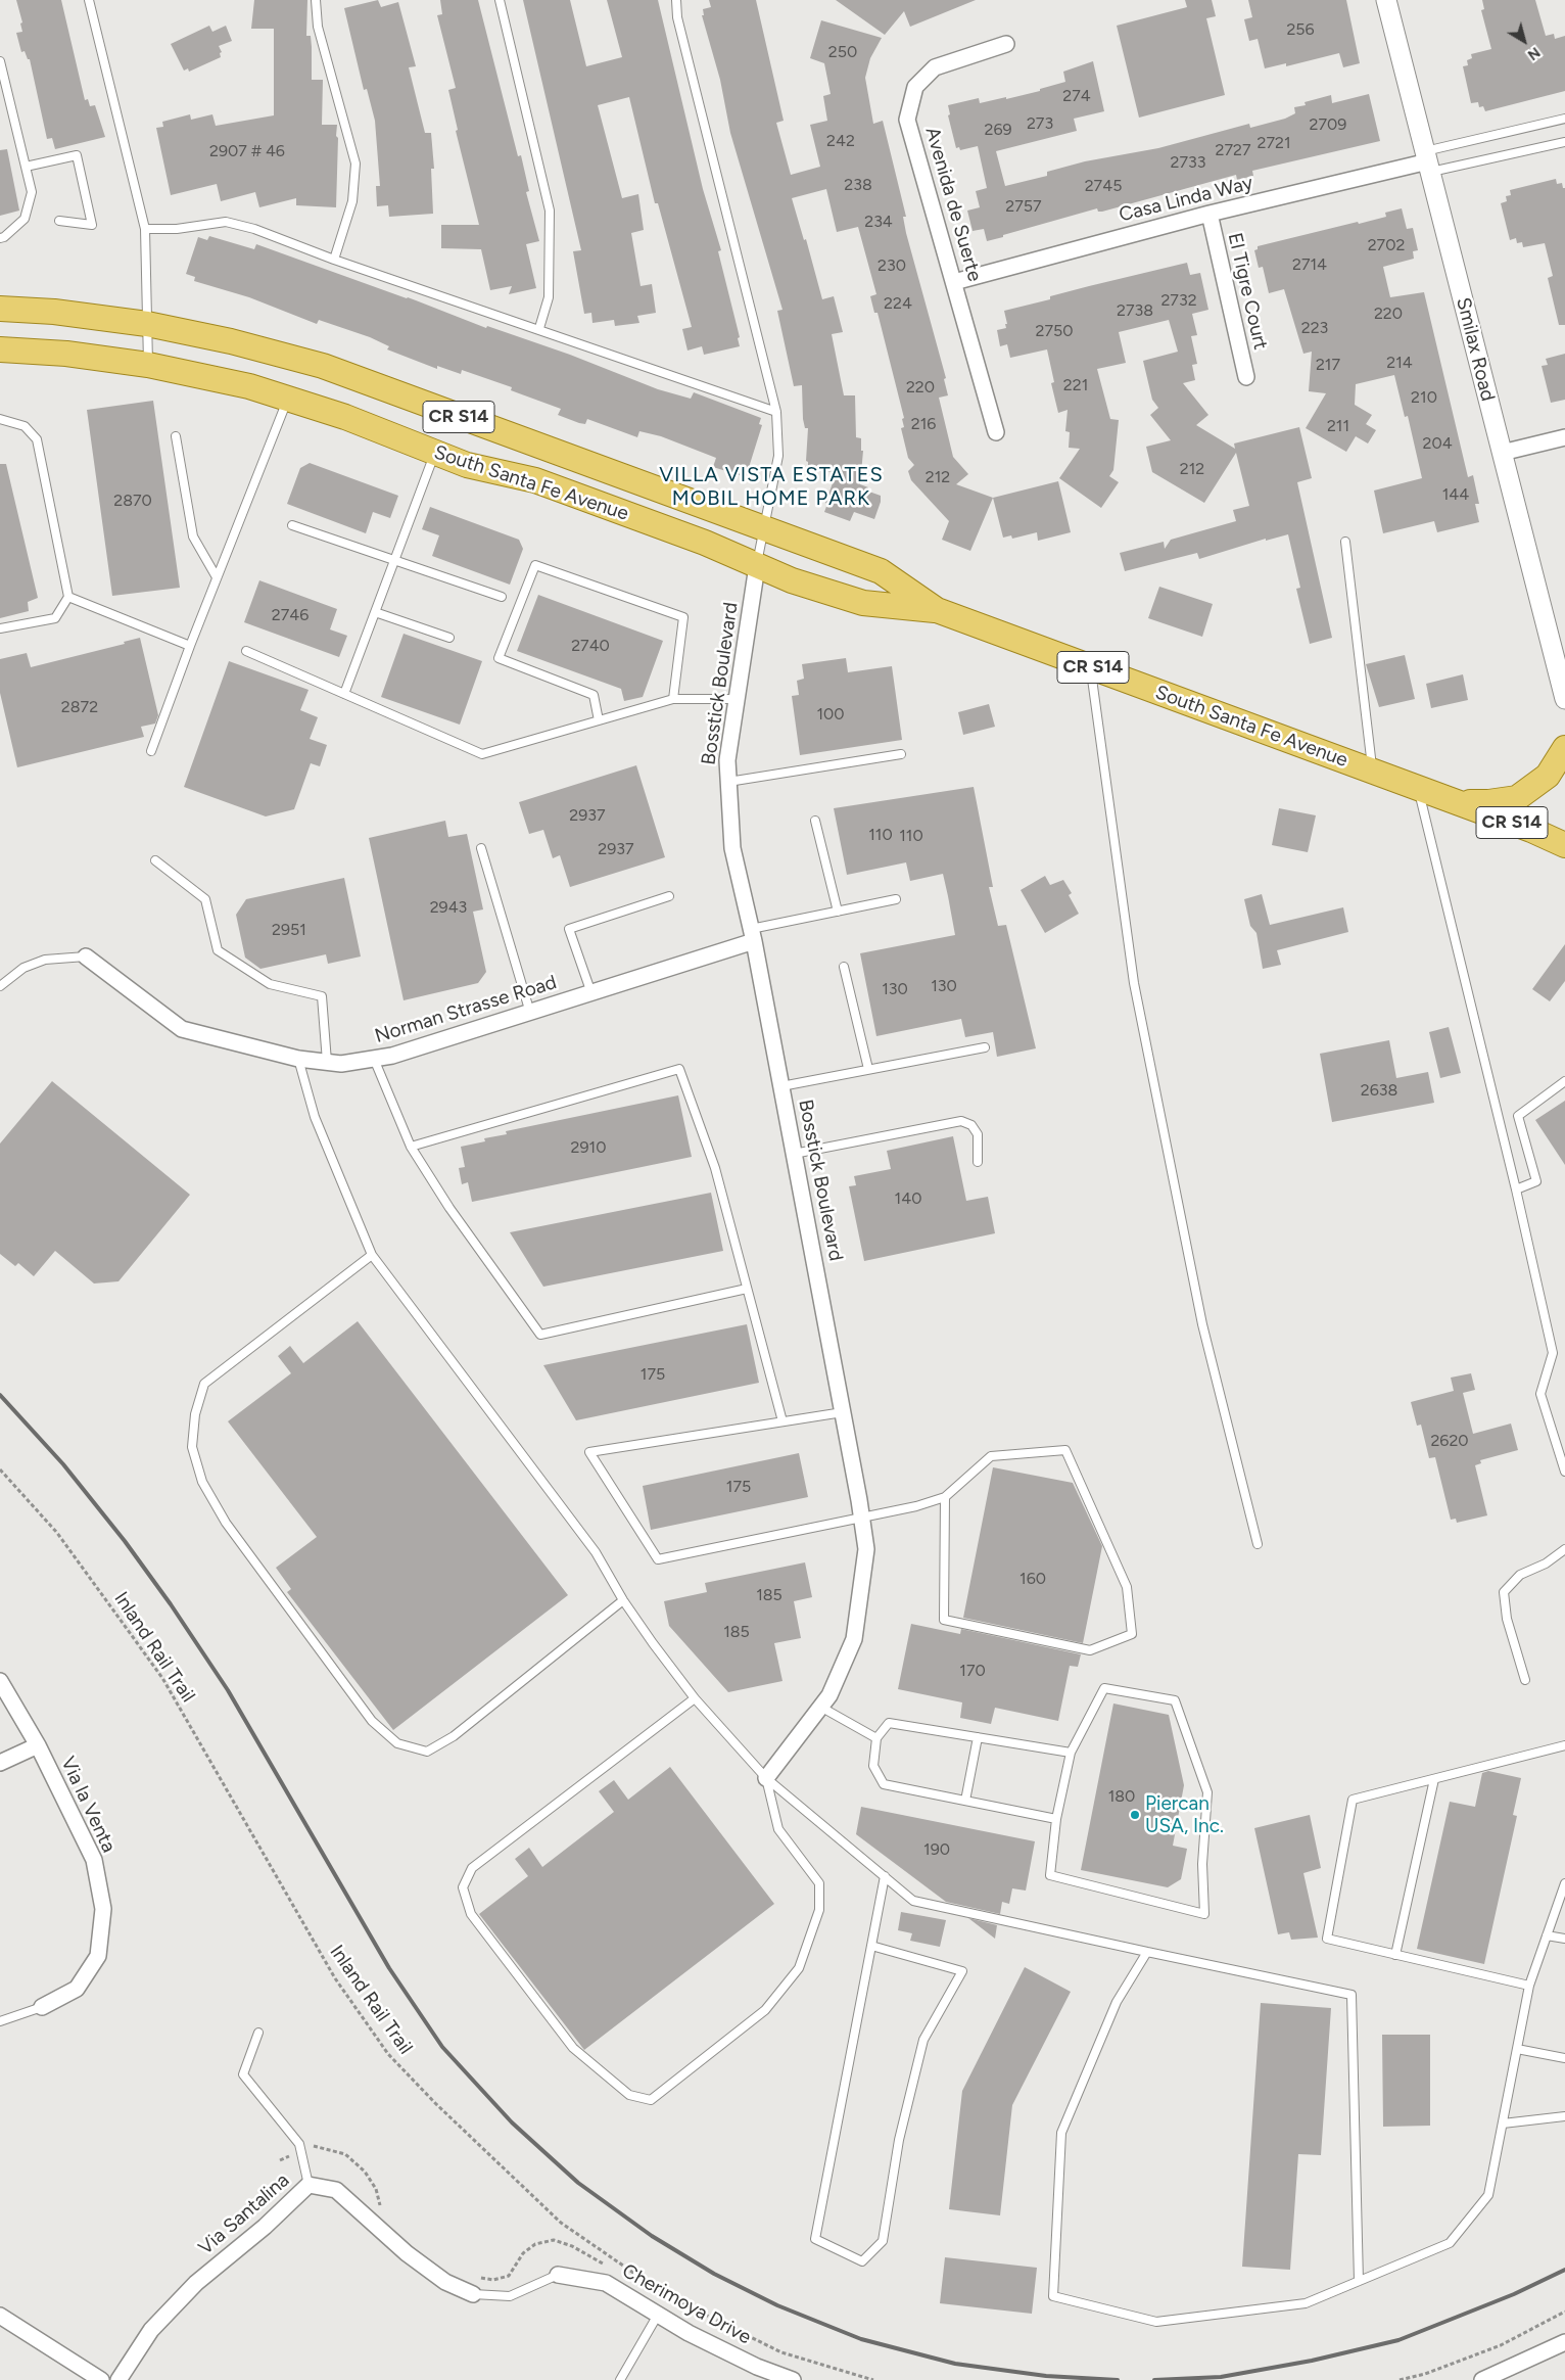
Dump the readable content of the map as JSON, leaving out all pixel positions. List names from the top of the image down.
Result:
{
  "streets": {
    "main road": ["CR S14", "South Santa Fe Avenue"],
    "street": [
      "Casa Linda Way",
      "Avenida de Suerte",
      "El Tigre Court",
      "Smilax Road",
      "Bosstick Boulevard",
      "Norman Strasse Road",
      "Via la Venta",
      "Via Santalina",
      "Cherimoya Drive"
    ],
    "path": ["Inland Rail Trail"]
  },
  "crossings": [
    ["Casa Linda Way", "Avenida de Suerte"],
    ["Casa Linda Way", "El Tigre Court"],
    ["Casa Linda Way", "Smilax Road"],
    ["South Santa Fe Avenue", "Bosstick Boulevard"],
    ["Bosstick Boulevard", "Norman Strasse Road"],
    ["Via Santalina", "Cherimoya Drive"]
  ],
  "districts": ["VILLA VISTA ESTATES MOBIL HOME PARK"],
  "places": ["Piercan USA, Inc."],
  "house_numbers": [
    "256",
    "250",
    "274",
    "273",
    "2709",
    "269",
    "242",
    "2721",
    "2727",
    "2907 # 46",
    "2733",
    "238",
    "2745",
    "2757",
    "234",
    "2702",
    "2714",
    "230",
    "2732",
    "224",
    "2738",
    "220",
    "223",
    "2750",
    "214",
    "217",
    "221",
    "220",
    "210",
    "216",
    "211",
    "204",
    "212",
    "212",
    "144",
    "2870",
    "2746",
    "2740",
    "2872",
    "100",
    "2937",
    "110",
    "110",
    "2937",
    "2943",
    "2951",
    "130",
    "130",
    "2638",
    "2910",
    "140",
    "175",
    "2620",
    "175",
    "160",
    "185",
    "185",
    "170",
    "180",
    "190"
  ],
  "north": "bottom right"
}
